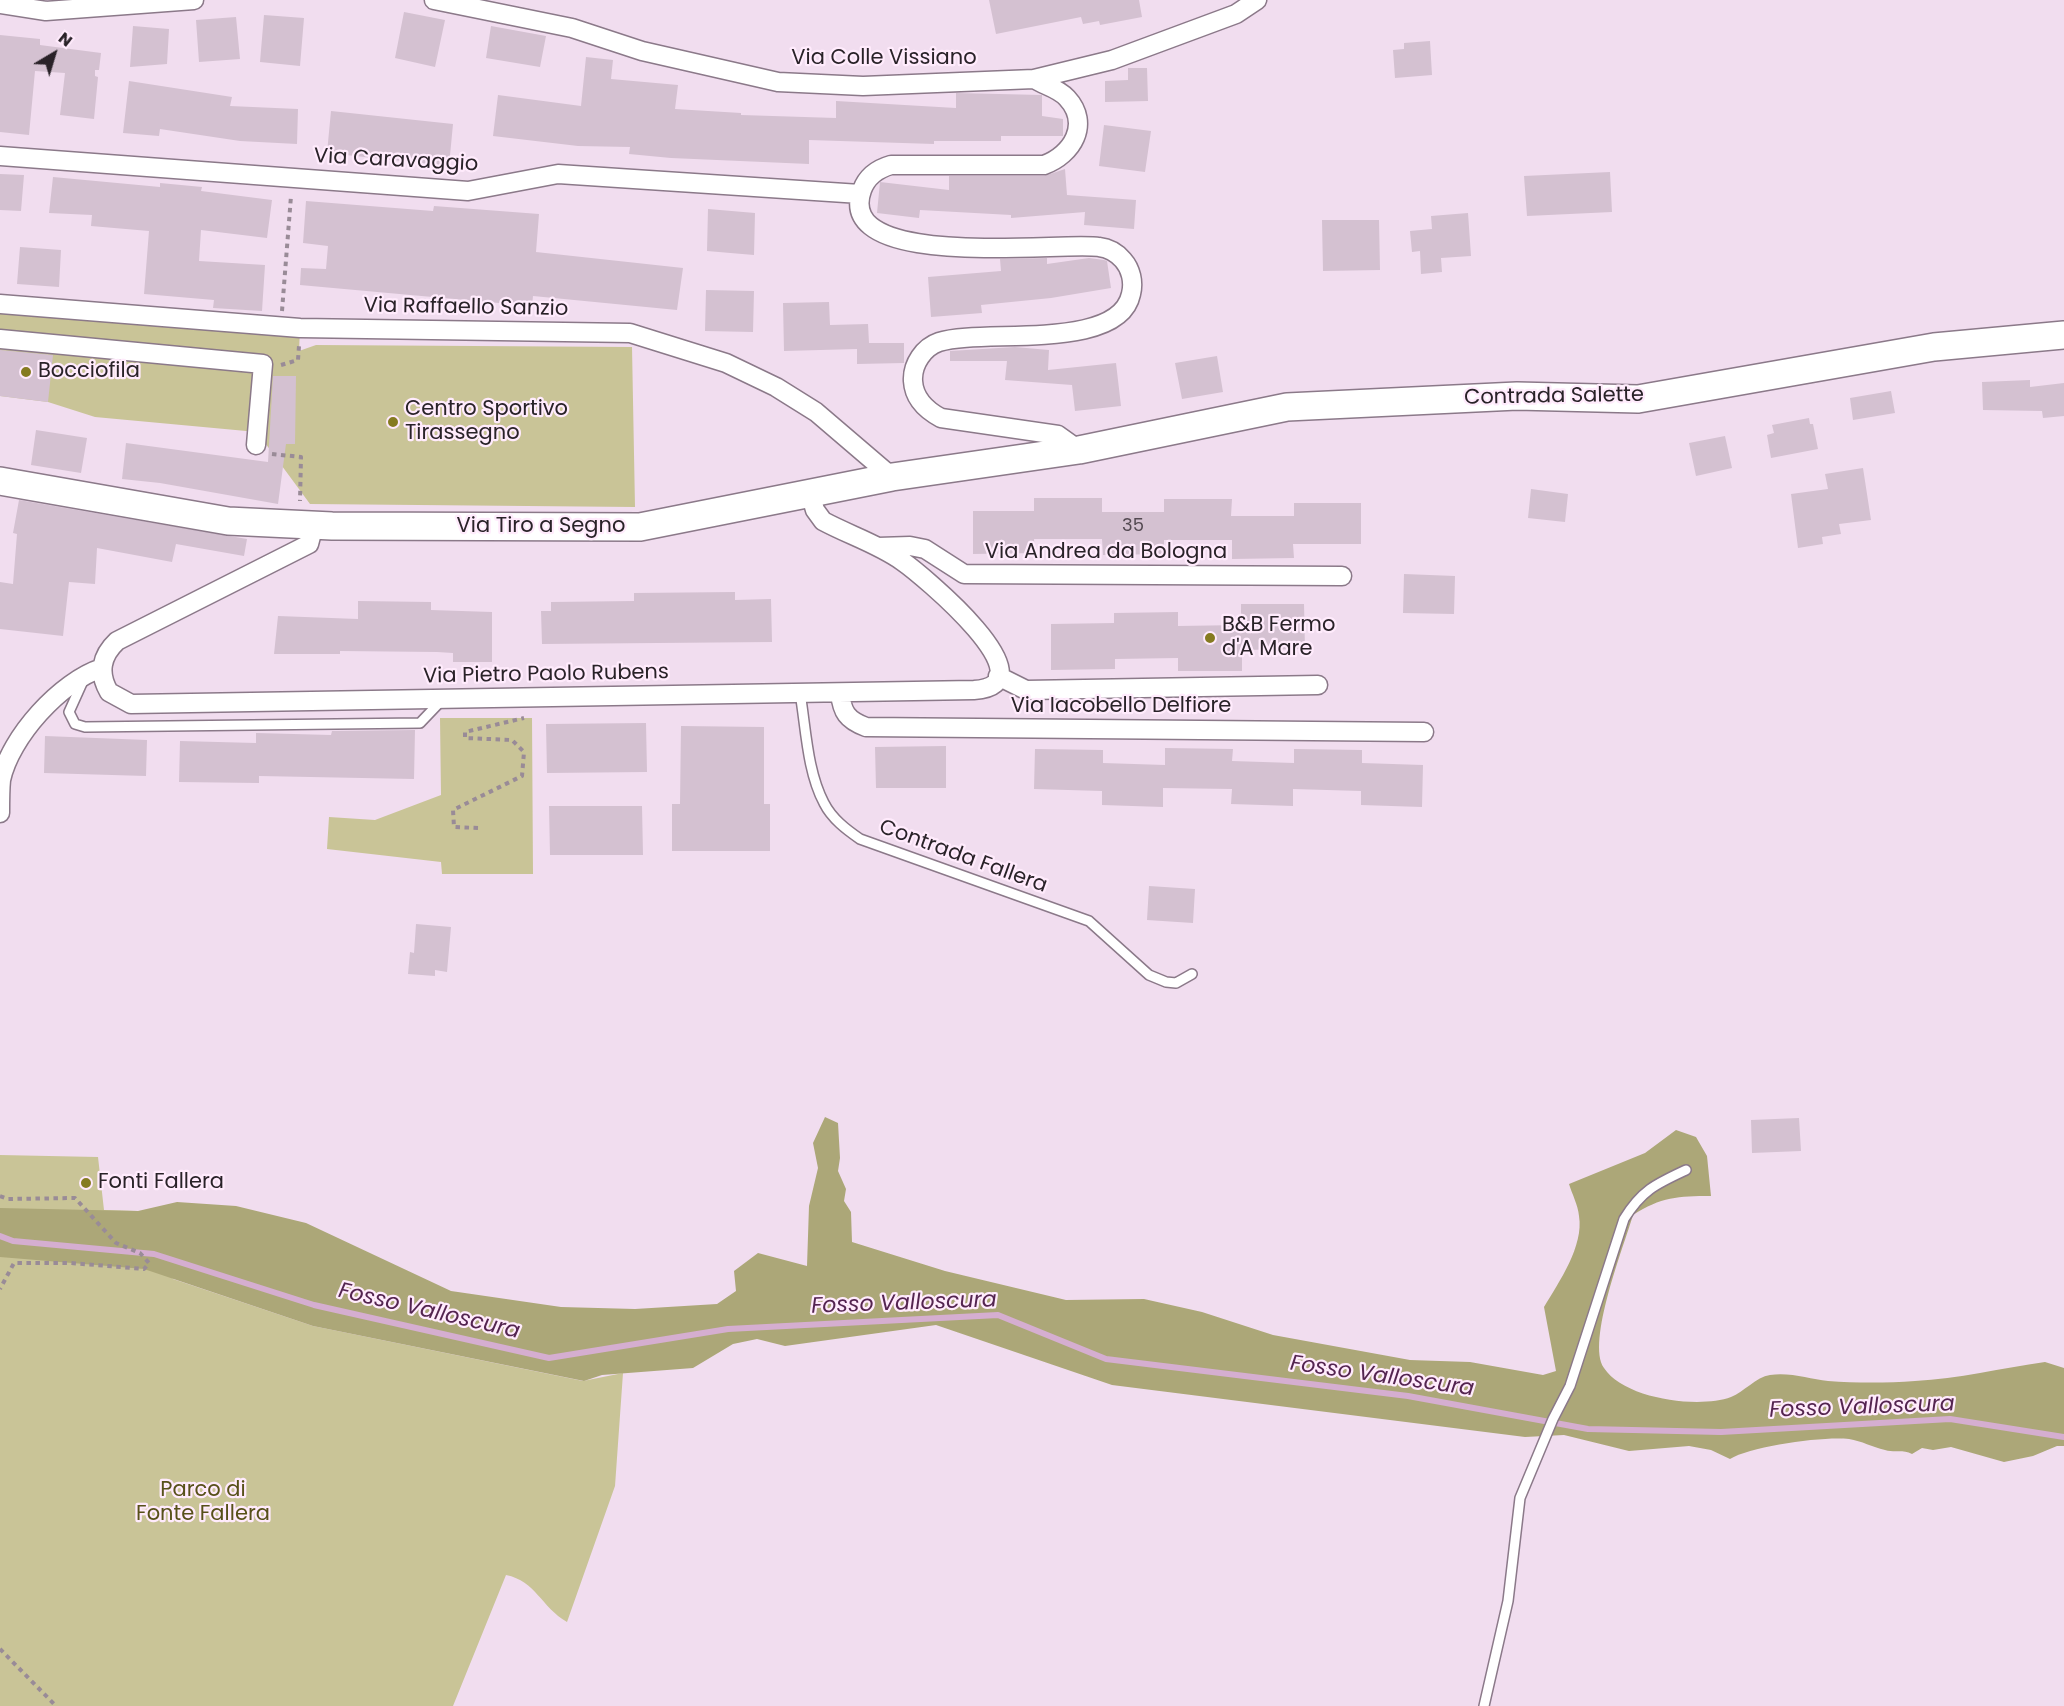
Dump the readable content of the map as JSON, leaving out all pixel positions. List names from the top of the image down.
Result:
{
  "streets": {
    "main road": ["Contrada Salette", "Via Tiro a Segno"],
    "street": [
      "Via Colle Vissiano",
      "Via Caravaggio",
      "Via Raffaello Sanzio",
      "Via Andrea da Bologna",
      "Via Pietro Paolo Rubens",
      "Via Iacobello Delfiore"
    ],
    "lane": ["Contrada Fallera"]
  },
  "crossings": [
    ["Via Raffaello Sanzio", "Via Tiro a Segno"],
    ["Contrada Salette", "Via Tiro a Segno"],
    ["Via Pietro Paolo Rubens", "Via Iacobello Delfiore"],
    ["Via Pietro Paolo Rubens", "Contrada Fallera"]
  ],
  "water": ["Fosso Valloscura"],
  "parks": ["Parco di Fonte Fallera"],
  "places": [
    "Bocciofila",
    "Centro Sportivo Tirassegno",
    "B&B Fermo d'A Mare",
    "Fonti Fallera"
  ],
  "house_numbers": ["35"],
  "north": "top right"
}
